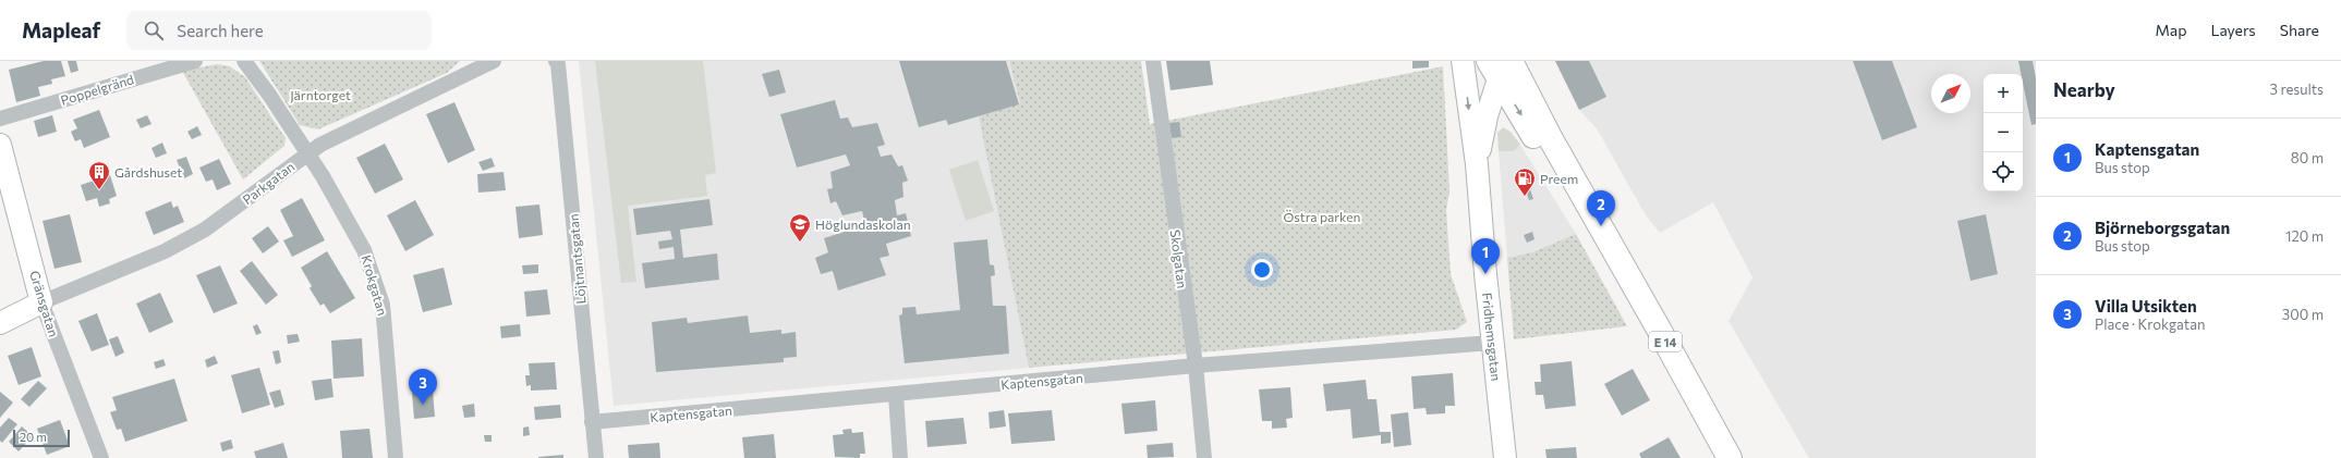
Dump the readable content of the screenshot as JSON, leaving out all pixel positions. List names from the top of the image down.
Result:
{
  "streets": {
    "highway": ["E 14"],
    "street": [
      "Poppelgränd",
      "Parkgatan",
      "Löjtnantsgatan",
      "Skolgatan",
      "Krokgatan",
      "Gränsgatan",
      "Fridhemsgatan",
      "Kaptensgatan"
    ]
  },
  "crossings": [
    ["Parkgatan", "Krokgatan"],
    ["Parkgatan", "Gränsgatan"],
    ["Löjtnantsgatan", "Kaptensgatan"],
    ["Skolgatan", "Kaptensgatan"],
    ["Fridhemsgatan", "E 14"],
    ["Fridhemsgatan", "Kaptensgatan"]
  ],
  "parks": ["Järntorget", "Östra parken"],
  "places": {
    "building": ["Gårdshuset"],
    "fuel station": ["Preem"],
    "school or university": ["Höglundaskolan"]
  },
  "scale_bar": "20 m",
  "north": "top right",
  "page": {
    "header": "Mapleaf",
    "search": "Search here",
    "nav": ["Map", "Layers", "Share"],
    "heading": ["Nearby", "3 results"],
    "map_buttons": ["+", "−"],
    "list": [
      {
        "mark": "1",
        "name": "Kaptensgatan",
        "note": "Bus stop",
        "value": "80 m"
      },
      {
        "mark": "2",
        "name": "Björneborgsgatan",
        "note": "Bus stop",
        "value": "120 m"
      },
      {
        "mark": "3",
        "name": "Villa Utsikten",
        "note": "Place · Krokgatan",
        "value": "300 m"
      }
    ],
    "pins": ["2", "1", "3"],
    "scale": "20 m"
  }
}
